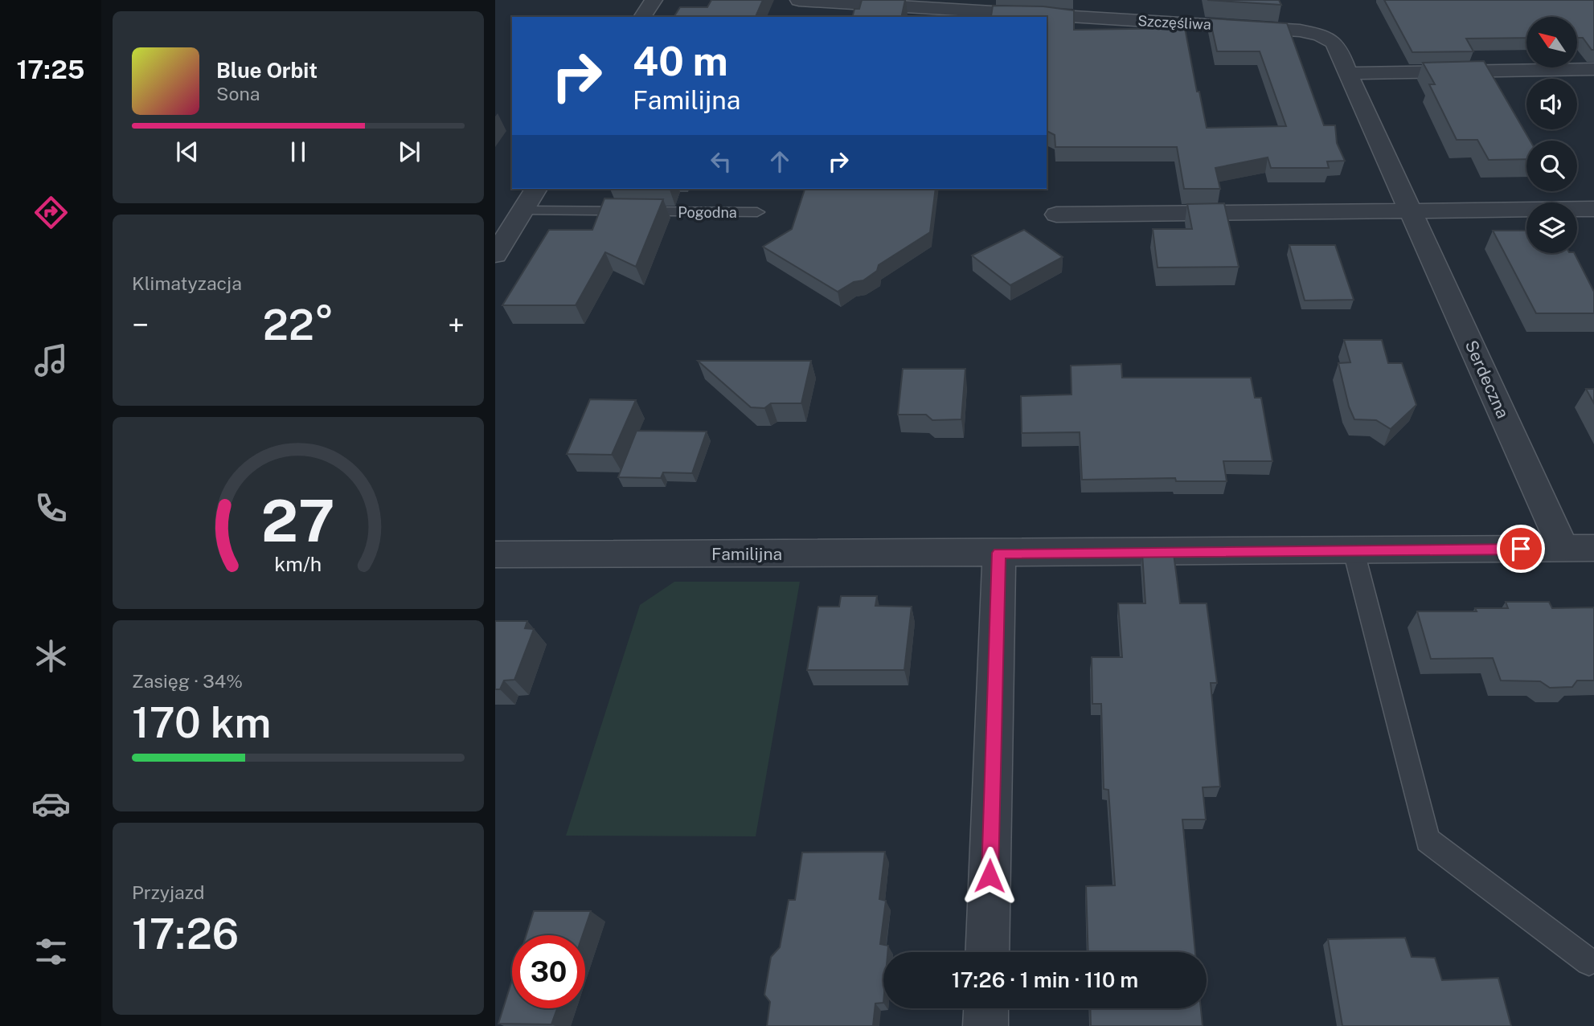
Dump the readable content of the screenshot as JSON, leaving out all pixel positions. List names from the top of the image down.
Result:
{
  "streets": {
    "street": [
      "Szczęśliwa",
      "Pogodna",
      "Serdeczna",
      "Familijna"
    ]
  },
  "crossings": [
    ["Szczęśliwa", "Serdeczna"],
    ["Serdeczna", "Familijna"]
  ],
  "north": "top left",
  "page": {
    "tabs": "17:25",
    "turn": ["40 m", "Familijna"],
    "song": ["Blue Orbit", "Sona"],
    "tile": [
      "Klimatyzacja",
      ["Zasięg · 34%", "170 km"],
      ["Przyjazd", "17:26"]
    ],
    "heat": ["−", "22°", "+"],
    "limit": "30",
    "trip": "17:26 · 1 min · 110 m",
    "gauge": ["27", "km/h"]
  }
}
